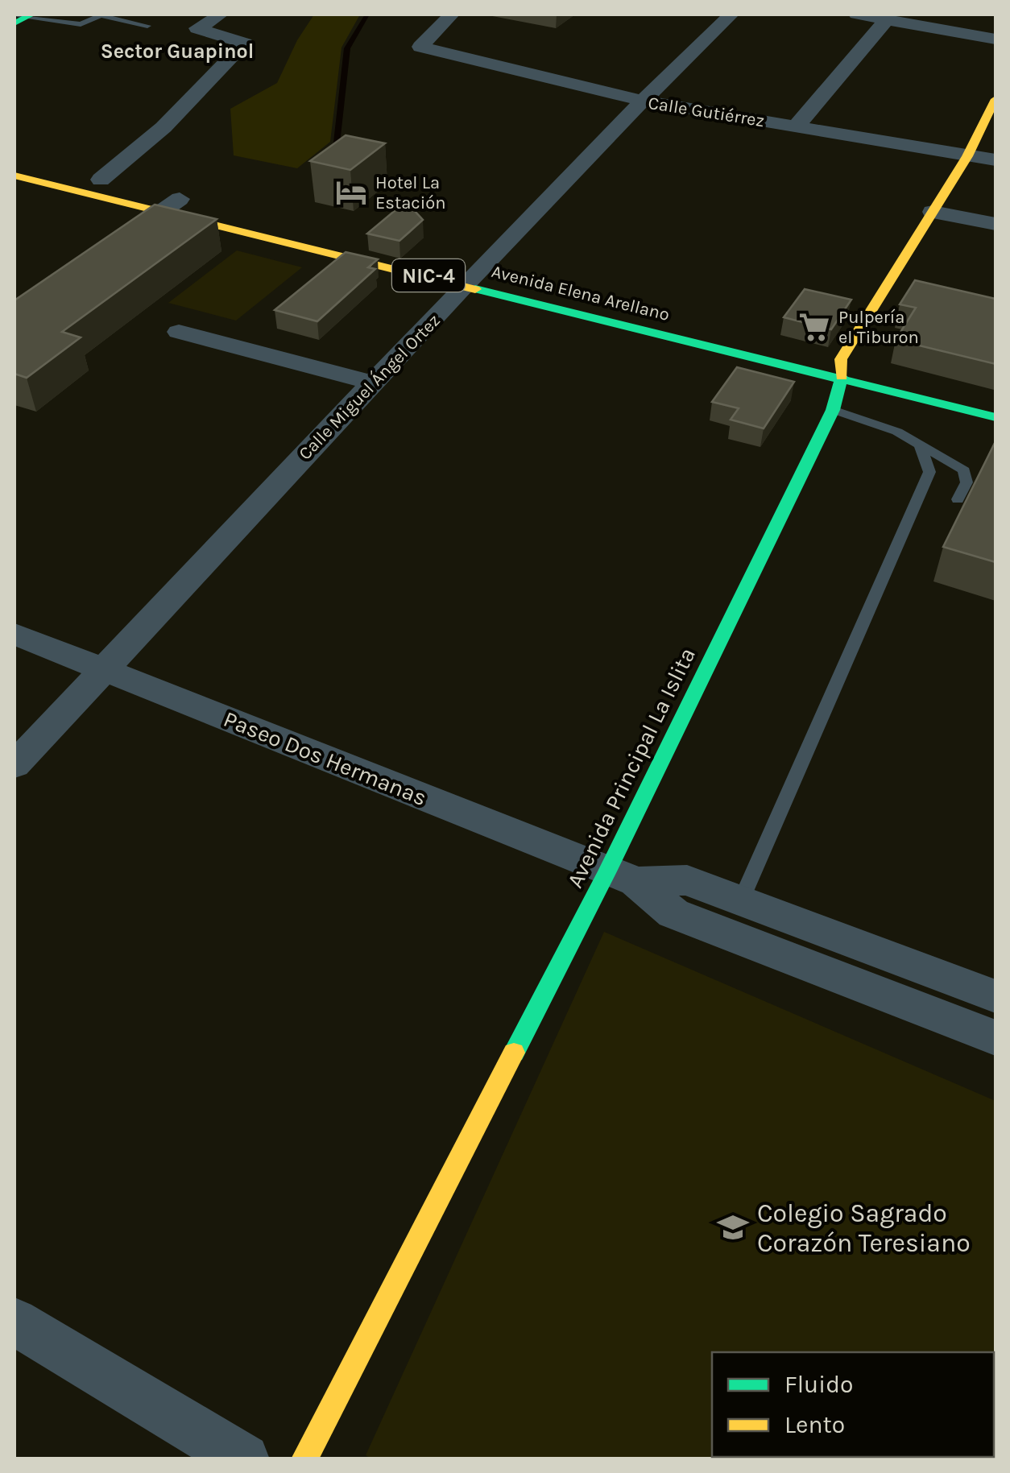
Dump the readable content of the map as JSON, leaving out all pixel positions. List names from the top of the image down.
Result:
{
  "streets": {
    "main road": ["NIC-4", "Avenida Elena Arellano", "Avenida Principal La Islita"],
    "street": ["Calle Gutiérrez", "Calle Miguel Ángel Ortez", "Paseo Dos Hermanas"]
  },
  "crossings": [
    ["Calle Gutiérrez", "Calle Miguel Ángel Ortez"],
    ["Avenida Elena Arellano", "Calle Miguel Ángel Ortez"],
    ["Avenida Elena Arellano", "Avenida Principal La Islita"],
    ["Calle Miguel Ángel Ortez", "Paseo Dos Hermanas"],
    ["Paseo Dos Hermanas", "Avenida Principal La Islita"]
  ],
  "districts": ["Sector Guapinol"],
  "places": {
    "hotel": ["Hotel La Estación"],
    "supermarket": ["Pulpería el Tiburon"],
    "school or university": ["Colegio Sagrado Corazón Teresiano"]
  },
  "legend": ["Fluido", "Lento"]
}
